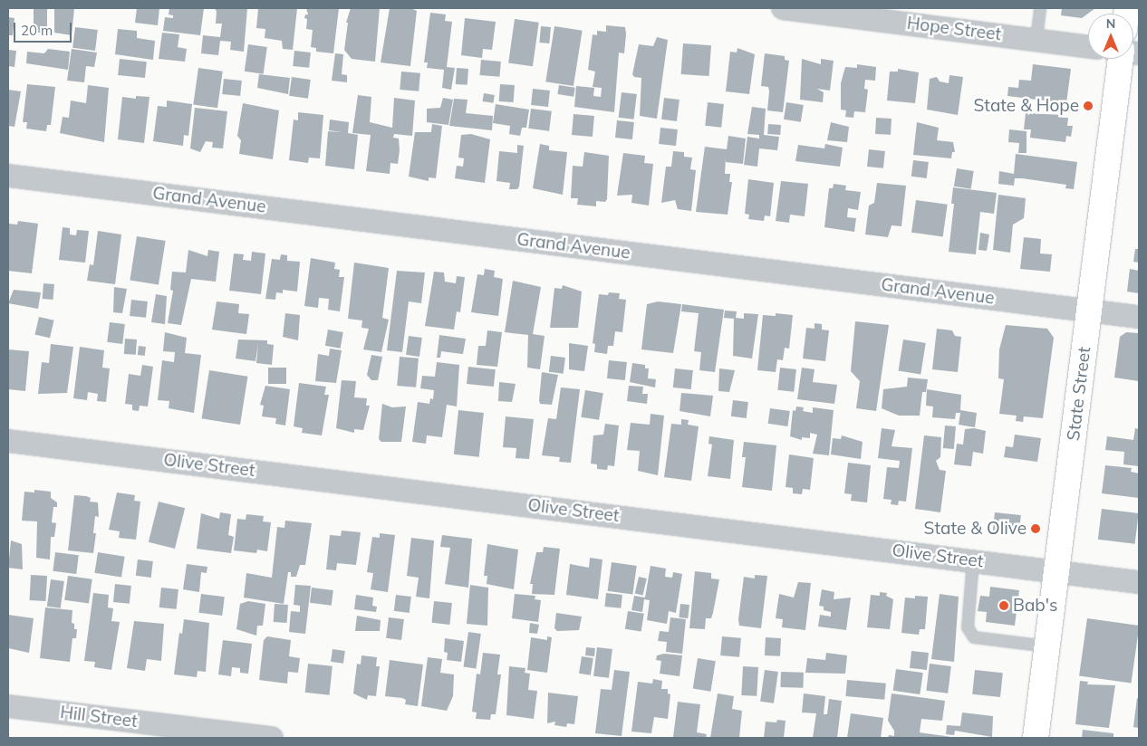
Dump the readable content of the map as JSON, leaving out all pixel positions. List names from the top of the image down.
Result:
{
  "streets": {
    "main road": ["State Street"],
    "street": [
      "Hope Street",
      "Grand Avenue",
      "Olive Street",
      "Hill Street"
    ]
  },
  "crossings": [
    ["Grand Avenue", "State Street"],
    ["State Street", "Olive Street"]
  ],
  "places": ["State & Hope", "State & Olive", "Bab's"],
  "scale_bar": "20 m",
  "north": "top"
}
